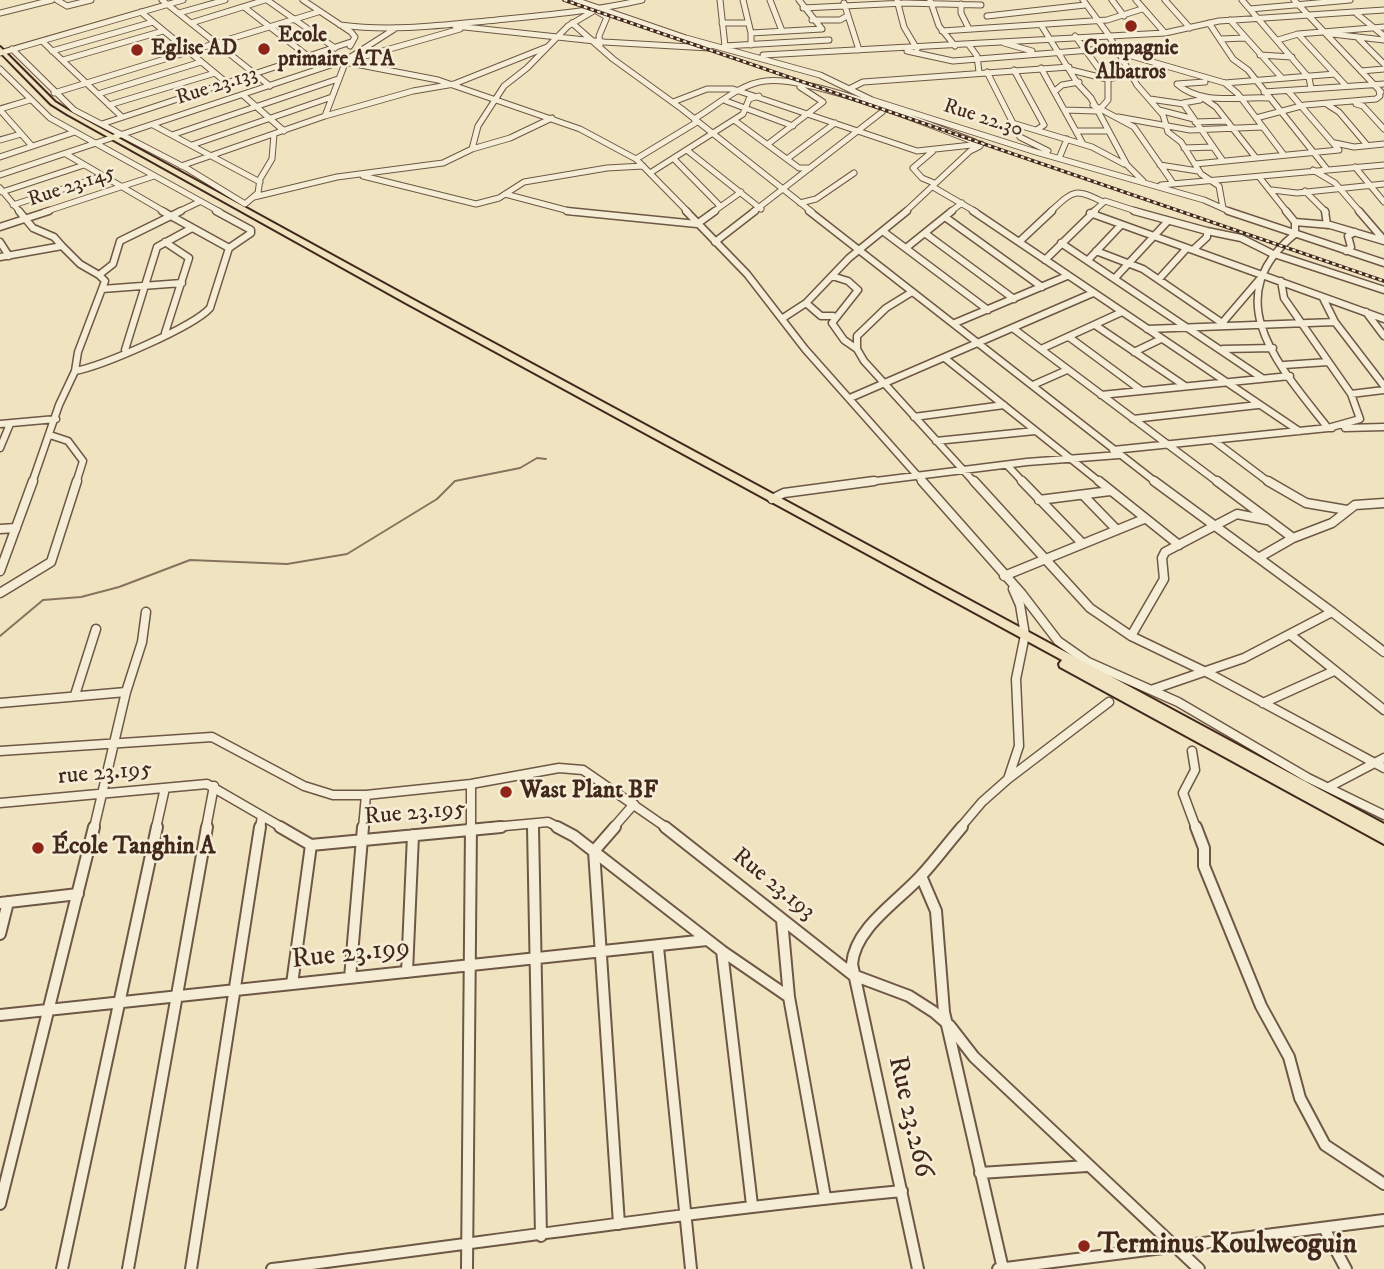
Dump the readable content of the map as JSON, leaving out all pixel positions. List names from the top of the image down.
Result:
{
  "streets": {
    "street": [
      "Rue 23.133",
      "Rue 22.30",
      "Rue 23.145",
      "rue 23.195",
      "Rue 23.195",
      "Rue 23.193",
      "Rue 23.199",
      "Rue 23.266"
    ]
  },
  "crossings": [
    ["Rue 23.195", "Rue 23.199"],
    ["Rue 23.193", "Rue 23.266"]
  ],
  "places": [
    "Compagnie Albatros",
    "Ecole primaire ATA",
    "Eglise AD",
    "Wast Plant BF",
    "École Tanghin A",
    "Terminus Koulweoguin"
  ]
}
